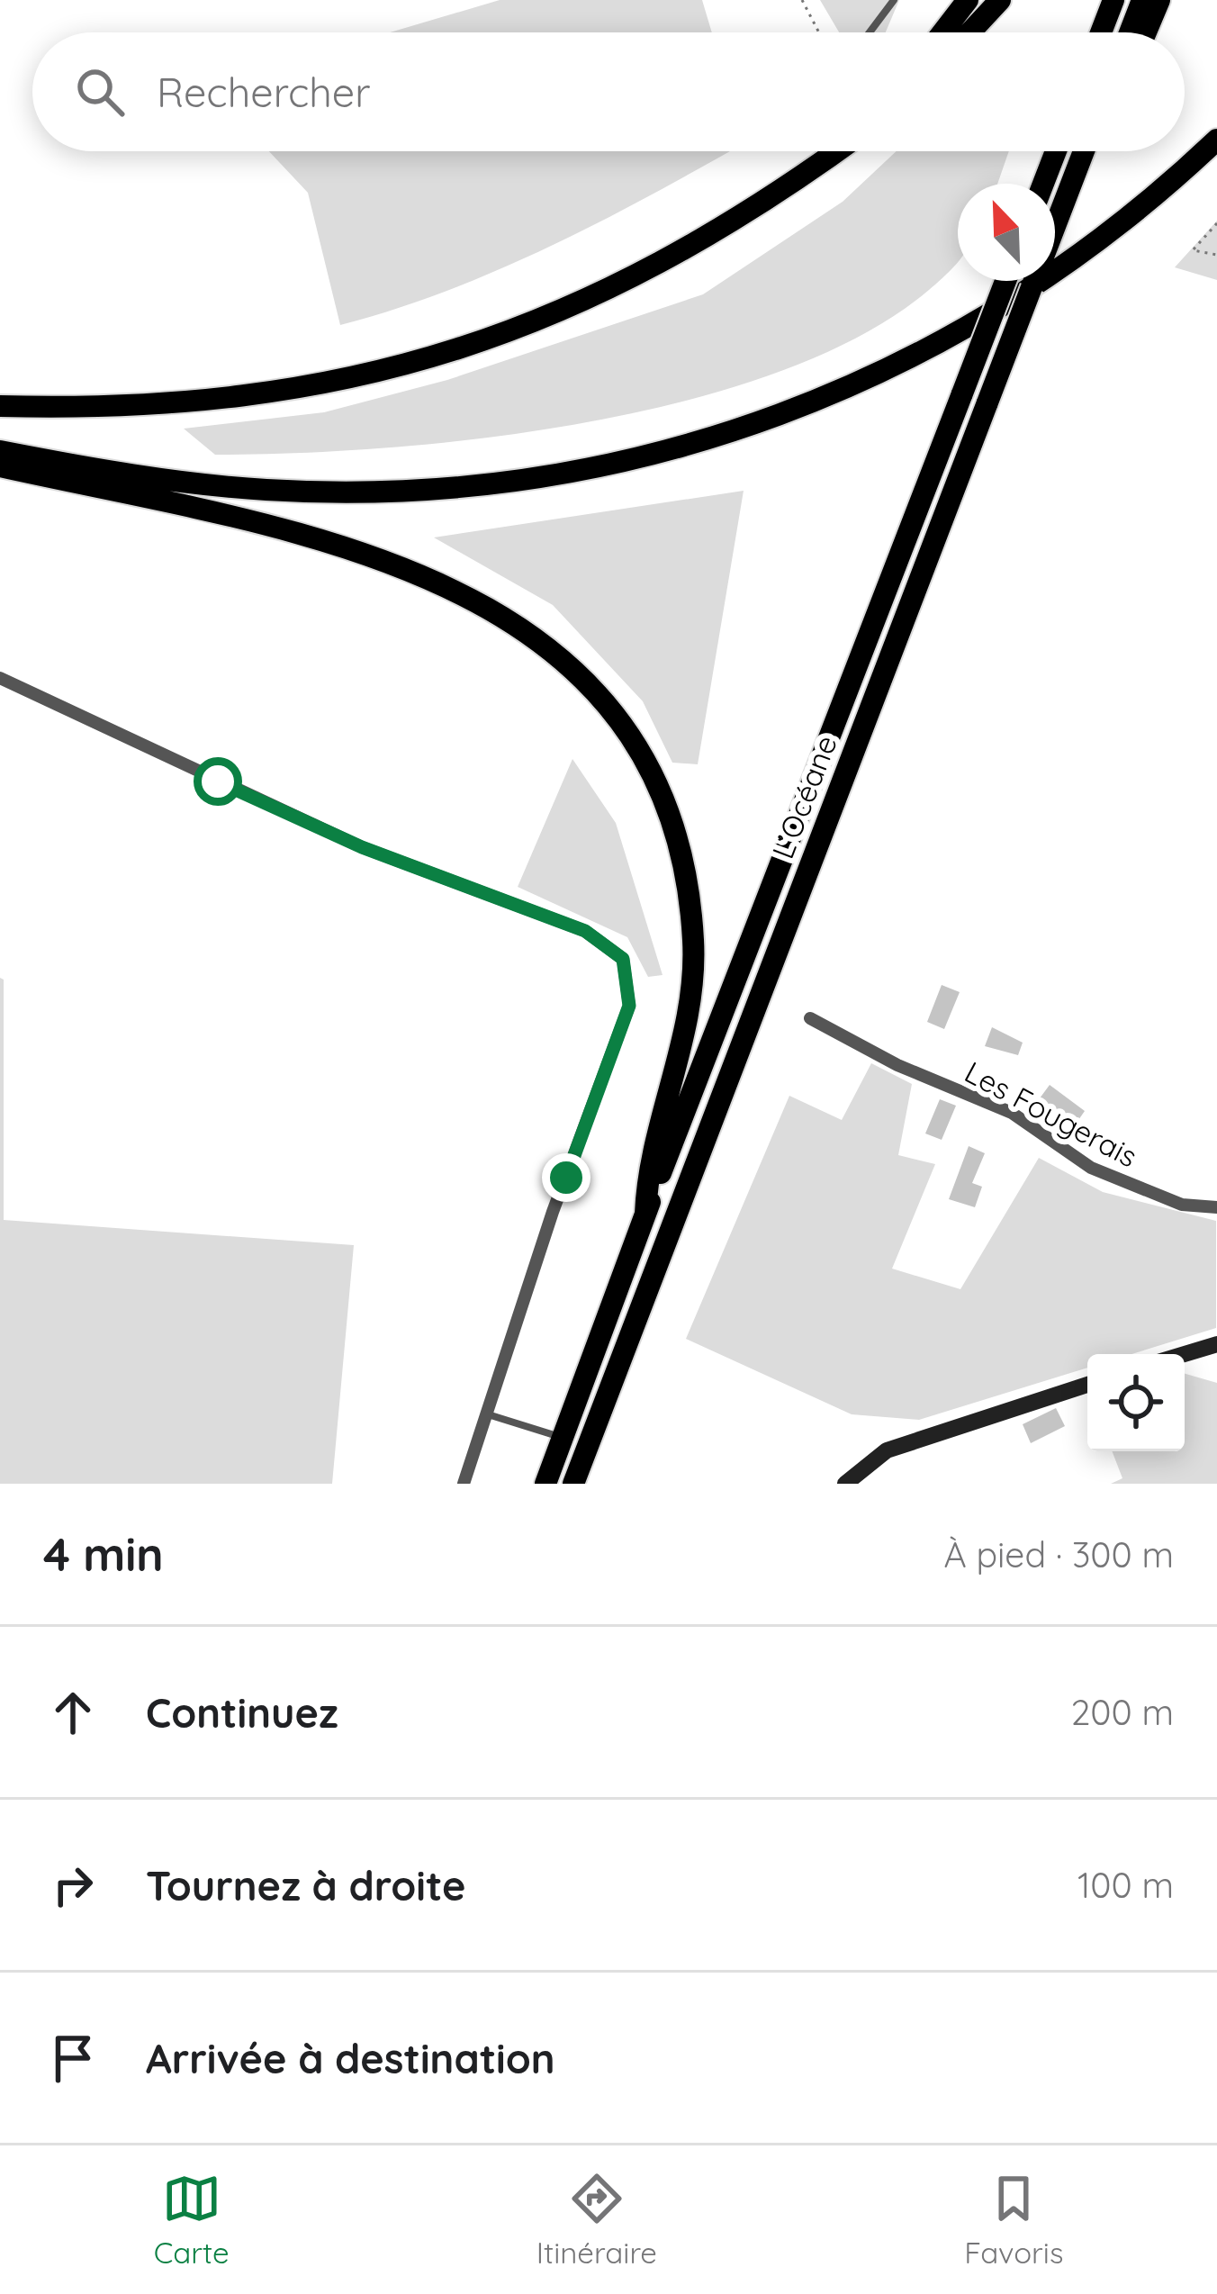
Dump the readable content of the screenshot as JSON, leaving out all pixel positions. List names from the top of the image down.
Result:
{
  "streets": {
    "highway": ["L’Océane"],
    "street": ["Les Fougerais"]
  },
  "north": "top left",
  "page": {
    "search": "Rechercher",
    "heading": ["4 min", "À pied · 300 m"],
    "list": [
      ["Continuez", "200 m"],
      ["Tournez à droite", "100 m"],
      "Arrivée à destination"
    ],
    "nav": ["Carte", "Itinéraire", "Favoris"]
  }
}
